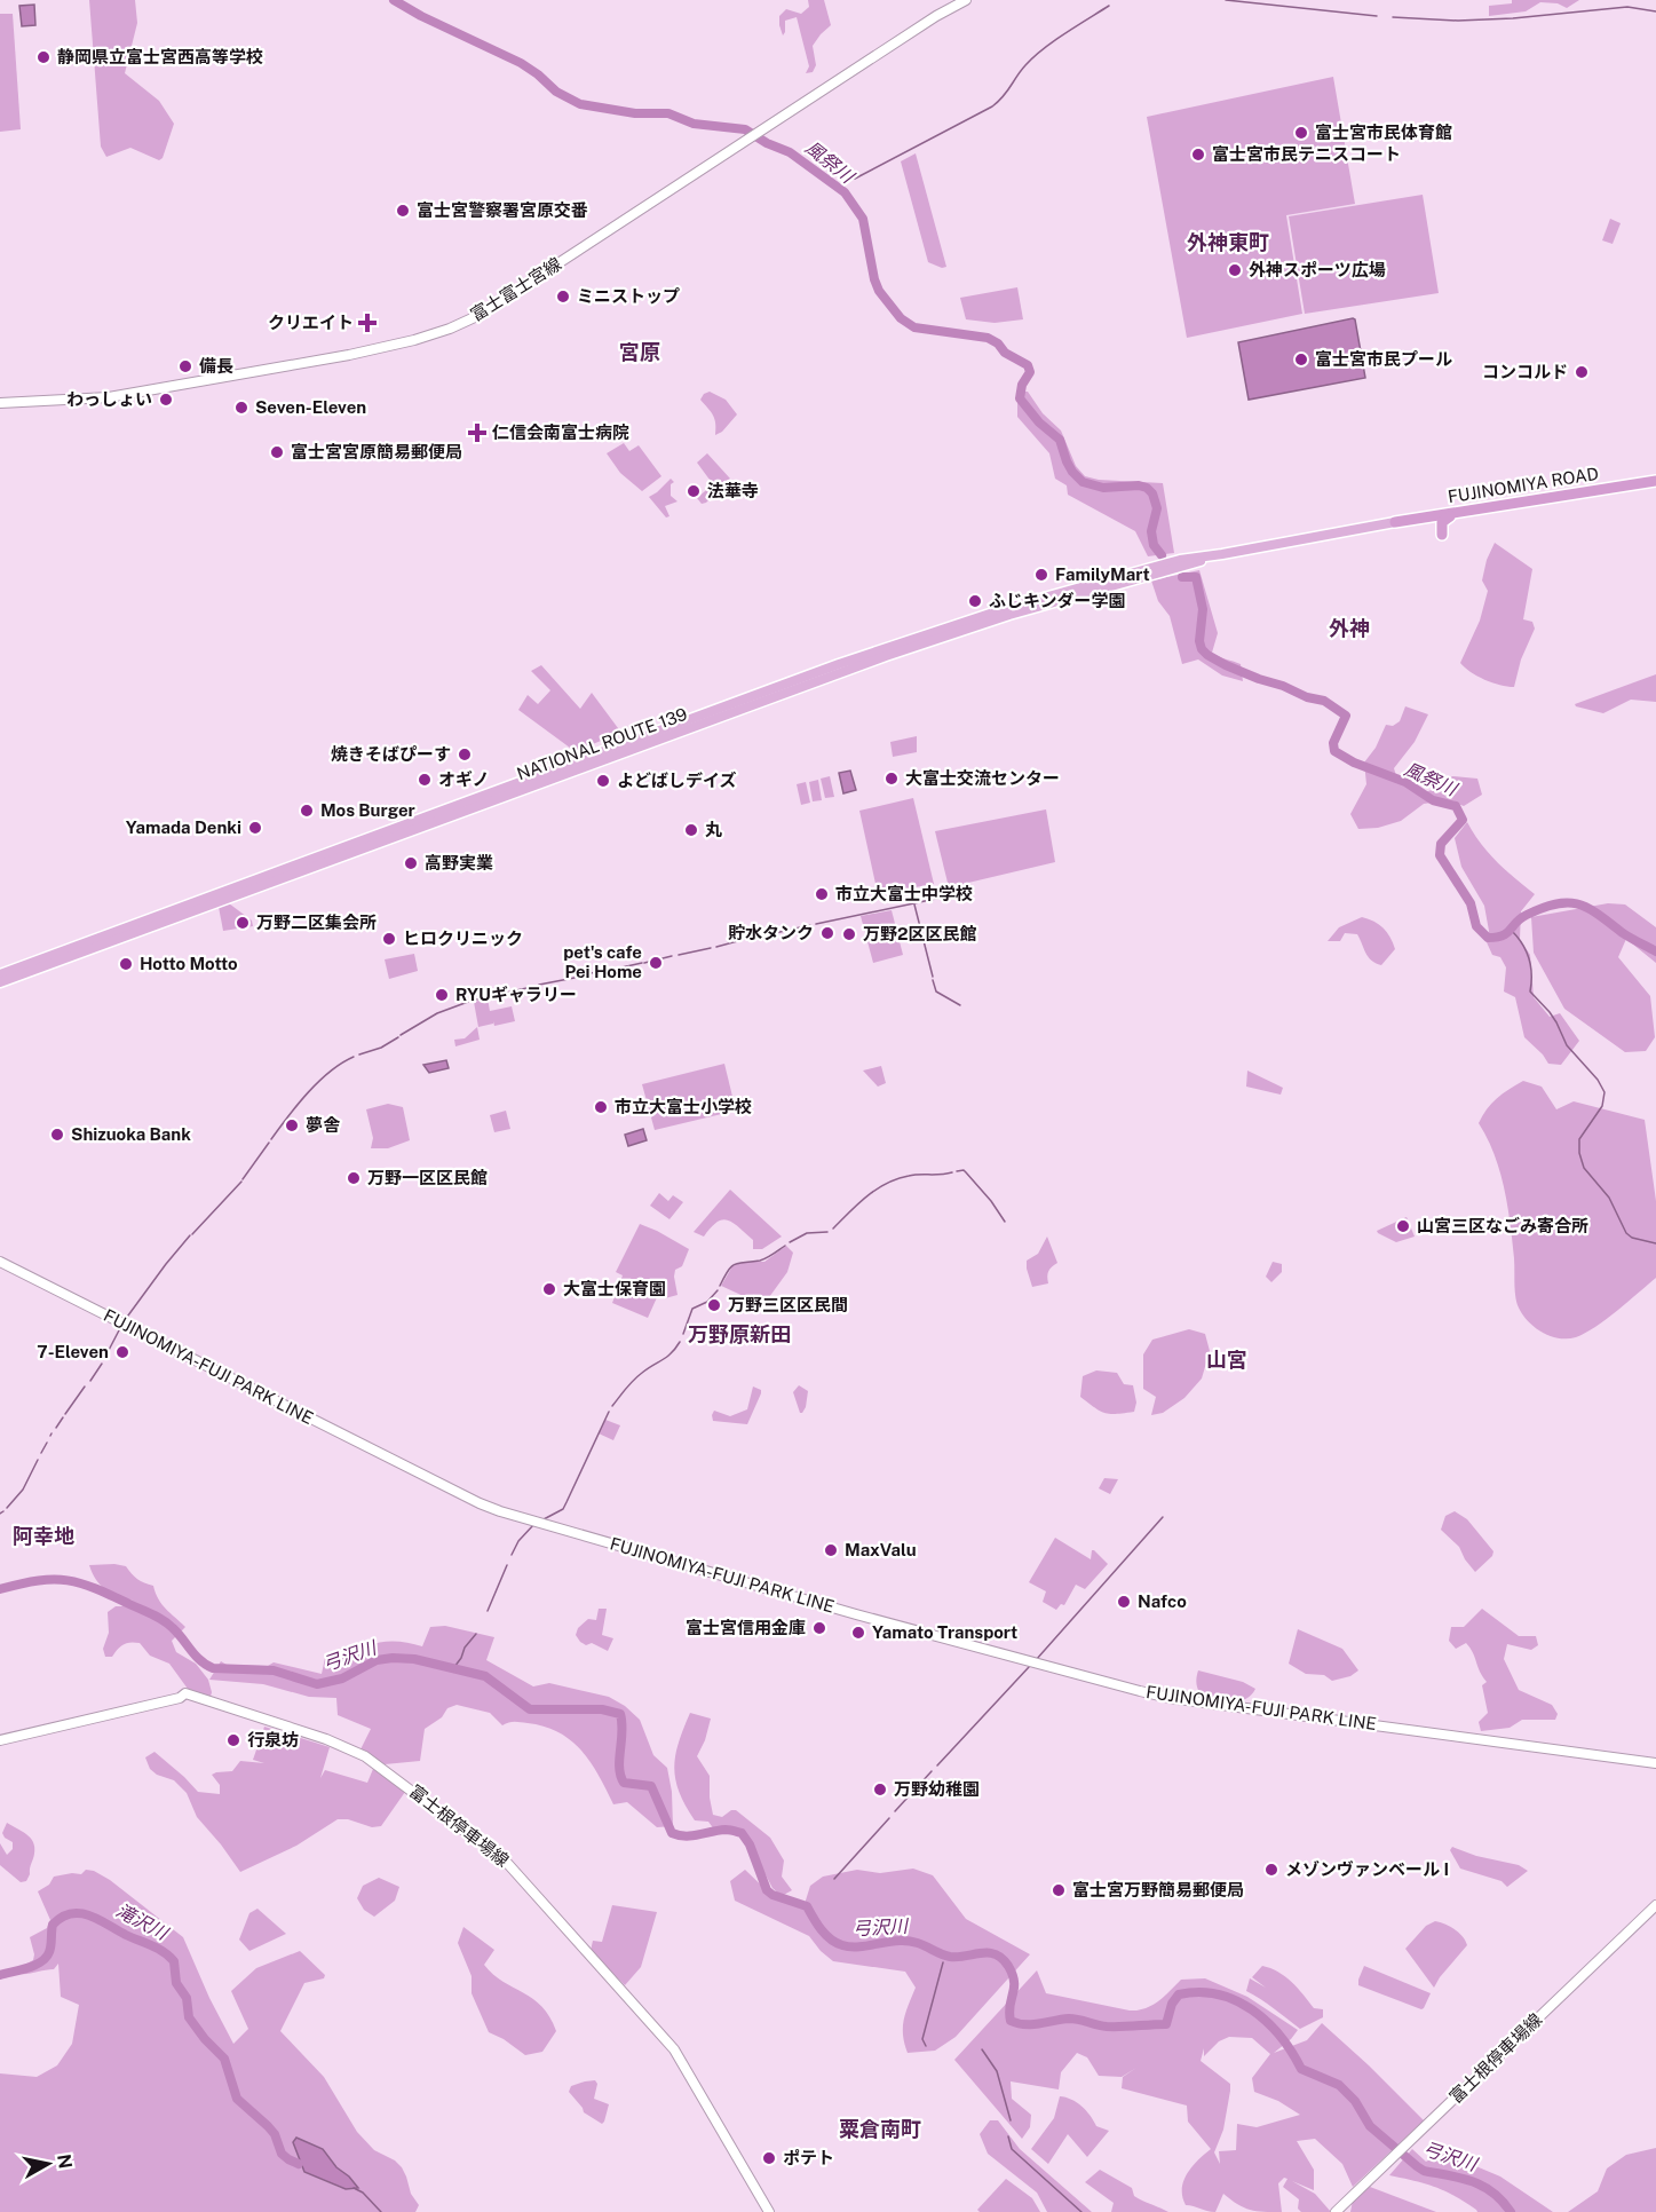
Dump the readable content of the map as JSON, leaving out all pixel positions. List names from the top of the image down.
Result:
{
  "streets": {
    "highway": ["FUJINOMIYA ROAD", "NATIONAL ROUTE 139"],
    "main road": ["富士富士宮線", "FUJINOMIYA-FUJI PARK LINE", "富士根停車場線"]
  },
  "crossings": [
    ["FUJINOMIYA ROAD", "NATIONAL ROUTE 139"]
  ],
  "districts": [
    "外神東町",
    "宮原",
    "外神",
    "万野原新田",
    "山宮",
    "阿幸地",
    "粟倉南町"
  ],
  "water": ["風祭川", "弓沢川", "滝沢川"],
  "places": {
    "other": [
      "静岡県立富士宮西高等学校",
      "富士宮市民体育館",
      "富士宮市民テニスコート",
      "富士宮警察署宮原交番",
      "外神スポーツ広場",
      "ミニストップ",
      "富士宮市民プール",
      "備長",
      "コンコルド",
      "わっしょい",
      "Seven-Eleven",
      "富士宮宮原簡易郵便局",
      "法華寺",
      "FamilyMart",
      "ふじキンダー学園",
      "焼きそばぴーす",
      "大富士交流センター",
      "オギノ",
      "よどばしデイズ",
      "Mos Burger",
      "Yamada Denki",
      "丸",
      "高野実業",
      "市立大富士中学校",
      "万野二区集会所",
      "貯水タンク",
      "万野2区区民館",
      "ヒロクリニック",
      "pet's cafe Pei Home",
      "Hotto Motto",
      "RYUギャラリー",
      "市立大富士小学校",
      "夢舎",
      "Shizuoka Bank",
      "万野一区区民館",
      "山宮三区なごみ寄合所",
      "大富士保育園",
      "万野三区区民間",
      "7-Eleven",
      "MaxValu",
      "Nafco",
      "富士宮信用金庫",
      "Yamato Transport",
      "行泉坊",
      "万野幼稚園",
      "メゾンヴァンベール I",
      "富士宮万野簡易郵便局",
      "ポテト"
    ],
    "health": ["クリエイト", "仁信会南富士病院"]
  },
  "north": "right"
}
